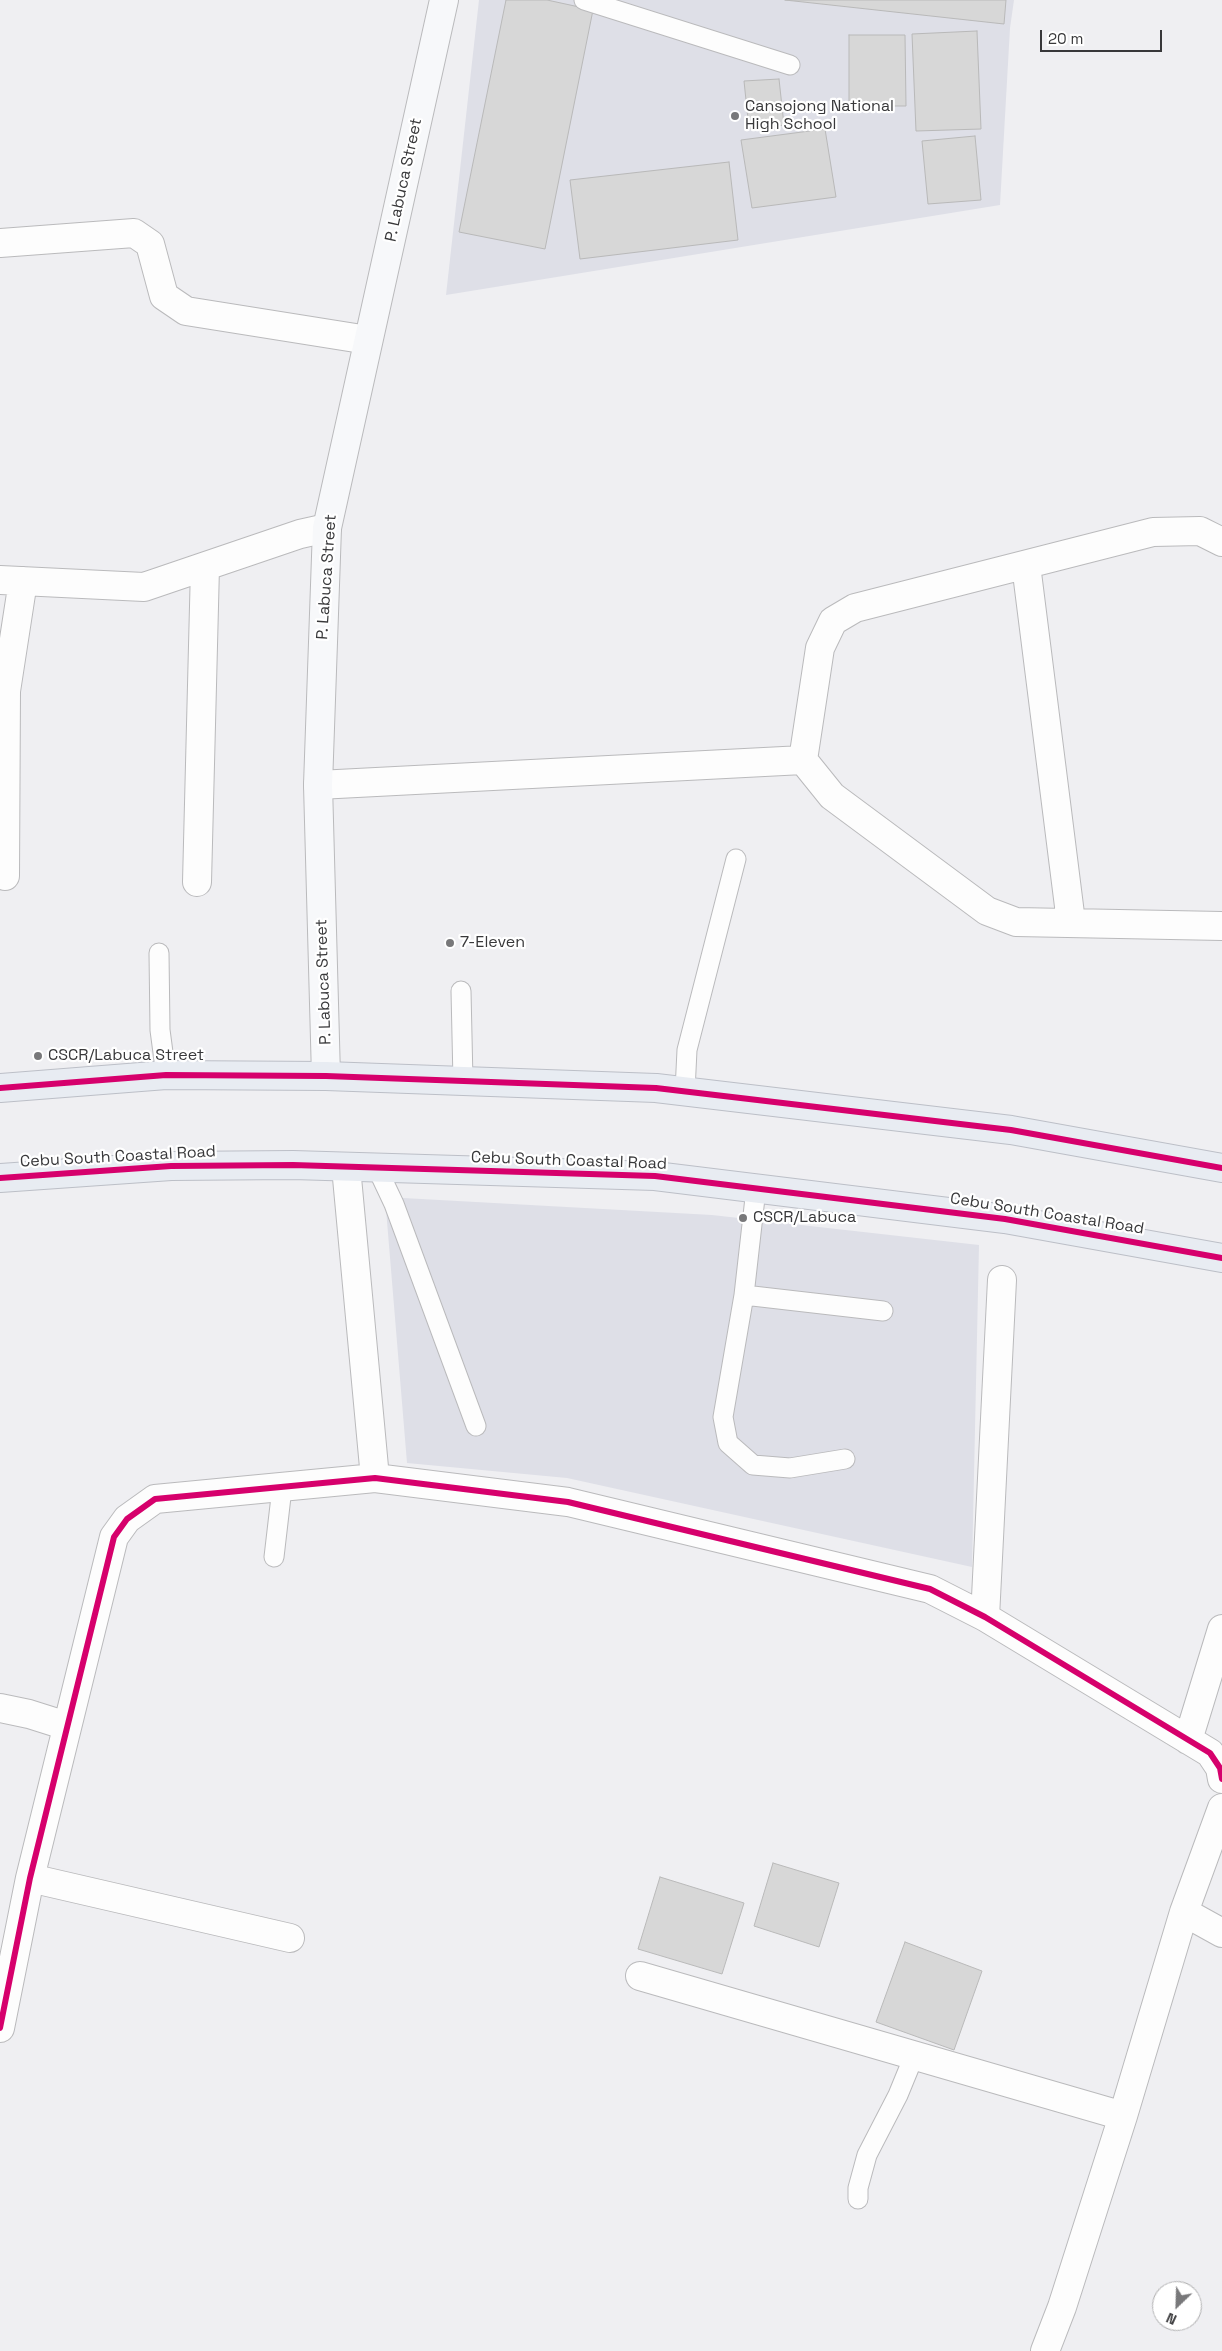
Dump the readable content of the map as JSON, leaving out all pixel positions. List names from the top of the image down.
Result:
{
  "streets": {
    "highway": ["Cebu South Coastal Road"],
    "street": ["P. Labuca Street"]
  },
  "places": [
    "Cansojong National High School",
    "7-Eleven",
    "CSCR/Labuca Street",
    "CSCR/Labuca"
  ],
  "scale_bar": "20 m",
  "north": "bottom left"
}
